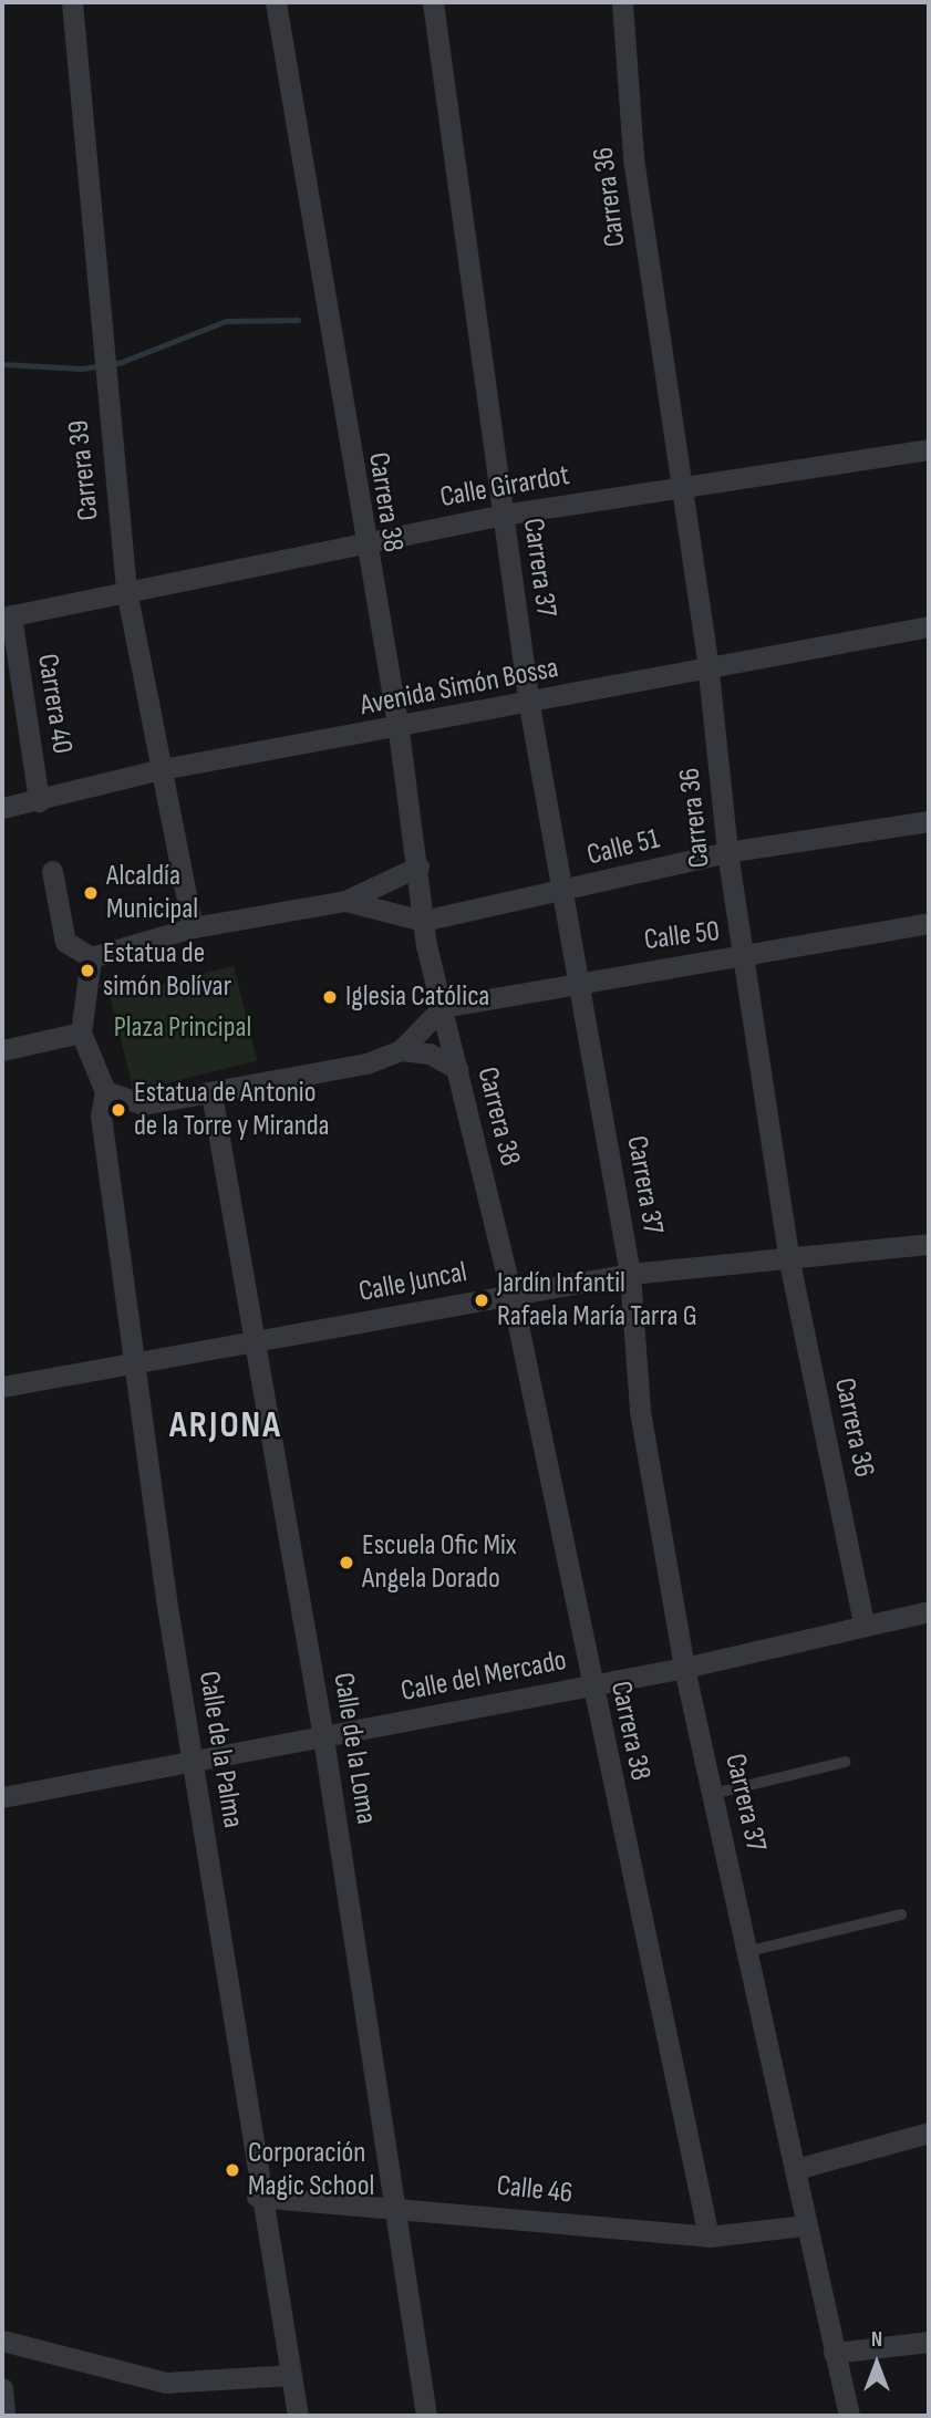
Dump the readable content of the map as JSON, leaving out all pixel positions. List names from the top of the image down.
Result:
{
  "streets": {
    "street": [
      "Carrera 36",
      "Carrera 39",
      "Calle Girardot",
      "Carrera 38",
      "Carrera 37",
      "Avenida Simón Bossa",
      "Carrera 40",
      "Calle 51",
      "Calle 50",
      "Calle Juncal",
      "Calle del Mercado",
      "Calle de la Loma",
      "Calle de la Palma",
      "Calle 46"
    ]
  },
  "crossings": [
    ["Carrera 36", "Calle Girardot"],
    ["Carrera 36", "Avenida Simón Bossa"],
    ["Carrera 36", "Calle 51"],
    ["Carrera 36", "Calle 50"],
    ["Carrera 36", "Calle Juncal"],
    ["Carrera 36", "Calle del Mercado"],
    ["Carrera 39", "Calle Girardot"],
    ["Carrera 39", "Avenida Simón Bossa"],
    ["Calle Girardot", "Carrera 38"],
    ["Calle Girardot", "Carrera 37"],
    ["Calle Girardot", "Carrera 40"],
    ["Carrera 38", "Avenida Simón Bossa"],
    ["Carrera 38", "Calle 51"],
    ["Carrera 38", "Calle 50"],
    ["Carrera 38", "Calle Juncal"],
    ["Carrera 38", "Calle del Mercado"],
    ["Carrera 38", "Calle 46"],
    ["Carrera 37", "Avenida Simón Bossa"],
    ["Carrera 37", "Calle 51"],
    ["Carrera 37", "Calle 50"],
    ["Carrera 37", "Calle Juncal"],
    ["Carrera 37", "Calle del Mercado"],
    ["Carrera 37", "Calle 46"],
    ["Avenida Simón Bossa", "Carrera 40"],
    ["Calle Juncal", "Calle de la Loma"],
    ["Calle Juncal", "Calle de la Palma"],
    ["Calle del Mercado", "Calle de la Loma"],
    ["Calle del Mercado", "Calle de la Palma"],
    ["Calle de la Loma", "Calle 46"],
    ["Calle de la Palma", "Calle 46"]
  ],
  "districts": ["ARJONA"],
  "parks": ["Plaza Principal"],
  "places": [
    "Alcaldía Municipal",
    "Estatua de simón Bolívar",
    "Iglesia Católica",
    "Estatua de Antonio de la Torre y Miranda",
    "Jardín Infantil Rafaela María Tarra G",
    "Escuela Ofic Mix Angela Dorado",
    "Corporación Magic School"
  ],
  "north": "top"
}
